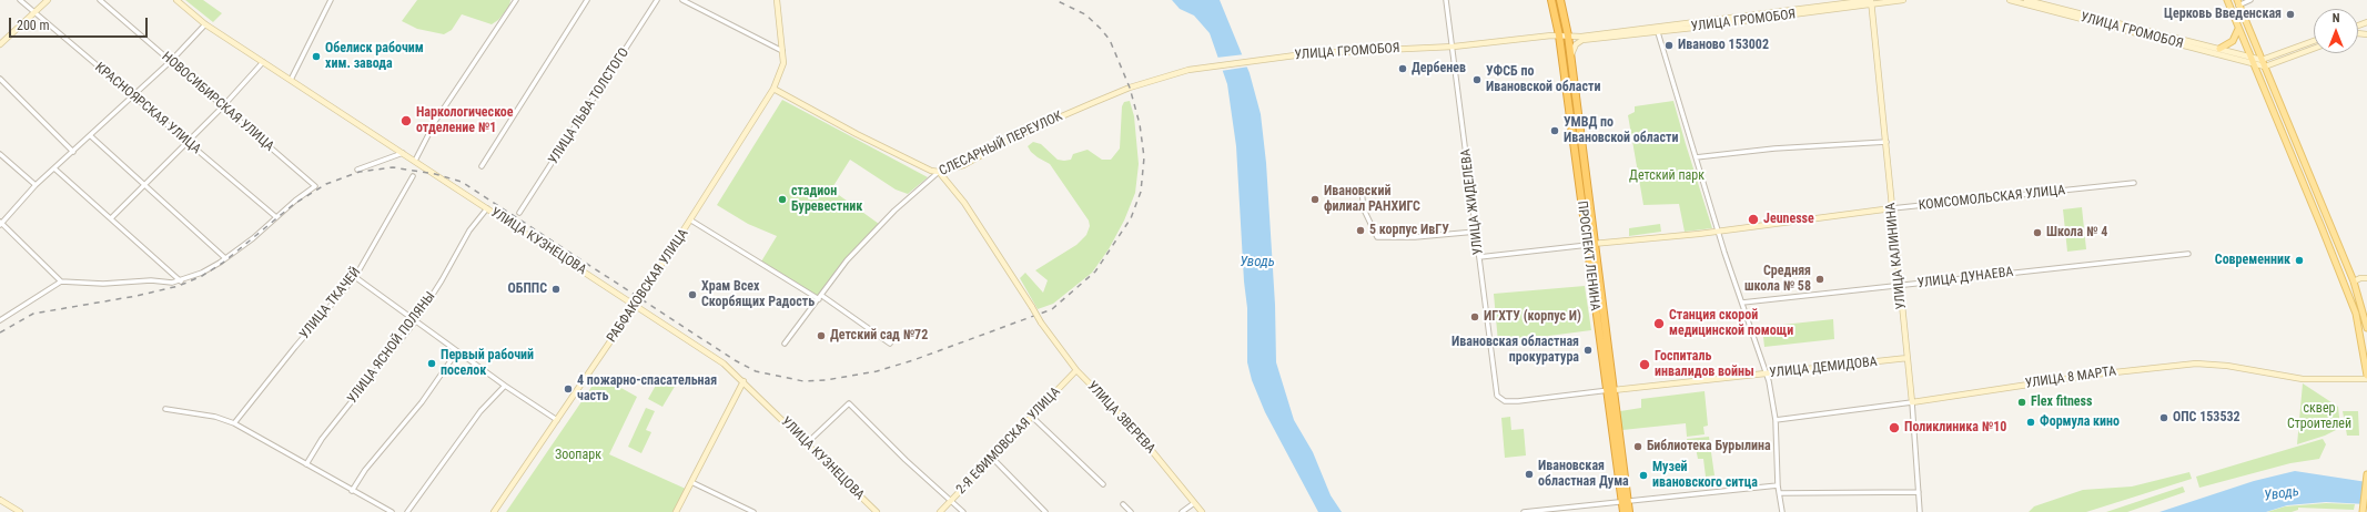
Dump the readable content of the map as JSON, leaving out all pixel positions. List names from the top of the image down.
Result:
{
  "streets": {
    "highway": ["ПРОСПЕКТ ЛЕНИНА"],
    "main road": [
      "УЛИЦА ГРОМОБОЯ",
      "СЛЕСАРНЫЙ ПЕРЕУЛОК",
      "КОМСОМОЛЬСКАЯ УЛИЦА",
      "УЛИЦА КУЗНЕЦОВА",
      "УЛИЦА КАЛИНИНА",
      "РАБФАКОВСКАЯ УЛИЦА",
      "УЛИЦА ДЕМИДОВА",
      "УЛИЦА 8 МАРТА",
      "УЛИЦА ЗВЕРЕВА",
      "2-Я ЕФИМОВСКАЯ УЛИЦА"
    ],
    "street": [
      "НОВОСИБИРСКАЯ УЛИЦА",
      "УЛИЦА ЛЬВА ТОЛСТОГО",
      "КРАСНОЯРСКАЯ УЛИЦА",
      "УЛИЦА ЖИДЕЛЕВА",
      "УЛИЦА ДУНАЕВА",
      "УЛИЦА ТКАЧЕЙ",
      "УЛИЦА ЯСНОЙ ПОЛЯНЫ"
    ]
  },
  "crossings": [
    ["УЛИЦА ГРОМОБОЯ", "СЛЕСАРНЫЙ ПЕРЕУЛОК"],
    ["УЛИЦА ГРОМОБОЯ", "УЛИЦА ЖИДЕЛЕВА"],
    ["УЛИЦА ГРОМОБОЯ", "ПРОСПЕКТ ЛЕНИНА"],
    ["УЛИЦА ГРОМОБОЯ", "УЛИЦА КАЛИНИНА"],
    ["НОВОСИБИРСКАЯ УЛИЦА", "КРАСНОЯРСКАЯ УЛИЦА"],
    ["СЛЕСАРНЫЙ ПЕРЕУЛОК", "УЛИЦА ЗВЕРЕВА"],
    ["КОМСОМОЛЬСКАЯ УЛИЦА", "УЛИЦА ЖИДЕЛЕВА"],
    ["КОМСОМОЛЬСКАЯ УЛИЦА", "ПРОСПЕКТ ЛЕНИНА"],
    ["КОМСОМОЛЬСКАЯ УЛИЦА", "УЛИЦА КАЛИНИНА"],
    ["УЛИЦА ЖИДЕЛЕВА", "УЛИЦА ДЕМИДОВА"],
    ["УЛИЦА КУЗНЕЦОВА", "РАБФАКОВСКАЯ УЛИЦА"],
    ["УЛИЦА КУЗНЕЦОВА", "УЛИЦА ЯСНОЙ ПОЛЯНЫ"],
    ["ПРОСПЕКТ ЛЕНИНА", "УЛИЦА ДЕМИДОВА"],
    ["УЛИЦА КАЛИНИНА", "УЛИЦА ДУНАЕВА"],
    ["УЛИЦА КАЛИНИНА", "УЛИЦА ДЕМИДОВА"],
    ["УЛИЦА КАЛИНИНА", "УЛИЦА 8 МАРТА"],
    ["УЛИЦА ЗВЕРЕВА", "2-Я ЕФИМОВСКАЯ УЛИЦА"]
  ],
  "water": ["Уводь"],
  "parks": ["Детский парк", "сквер Строителей", "Зоопарк"],
  "places": [
    "Церковь Введенская",
    "Иваново 153002",
    "Обелиск рабочим хим. завода",
    "Дербенев",
    "УФСБ по Ивановской области",
    "Наркологическое отделение №1",
    "УМВД по Ивановской области",
    "стадион Буревестник",
    "Ивановский филиал РАНХИГС",
    "Jeunesse",
    "5 корпус ИвГУ",
    "Школа № 4",
    "Современник",
    "Средняя школа № 58",
    "ОБППС",
    "Храм Всех Скорбящих Радость",
    "ИГХТУ (корпус И)",
    "Станция скорой медицинской помощи",
    "Детский сад №72",
    "Ивановская областная прокуратура",
    "Первый рабочий поселок",
    "Госпиталь инвалидов войны",
    "4 пожарно-спасательная часть",
    "Flex fitness",
    "ОПС 153532",
    "Формула кино",
    "Поликлиника №10",
    "Библиотека Бурылина",
    "Ивановская областная Дума",
    "Музей ивановского ситца"
  ],
  "scale_bar": "200 m",
  "north": "top"
}
